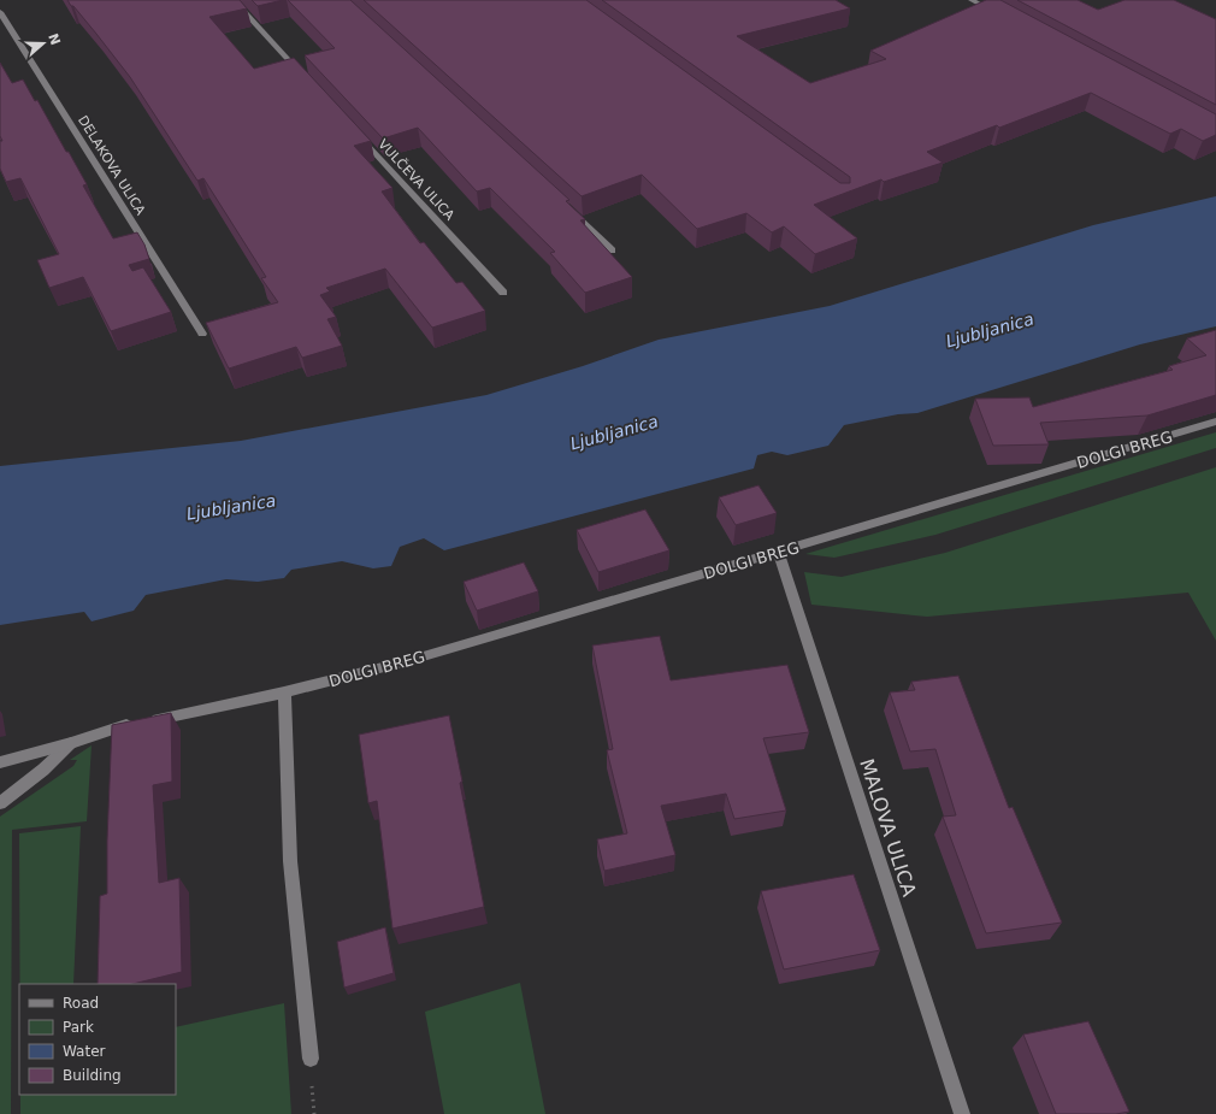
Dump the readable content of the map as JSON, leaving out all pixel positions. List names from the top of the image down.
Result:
{
  "streets": {
    "street": [
      "DELAKOVA ULICA",
      "VULČEVA ULICA",
      "DOLGI BREG",
      "MALOVA ULICA"
    ]
  },
  "crossings": [
    ["DOLGI BREG", "MALOVA ULICA"]
  ],
  "water": ["Ljubljanica"],
  "legend": [
    "Road",
    "Park",
    "Water",
    "Building"
  ],
  "north": "right"
}
